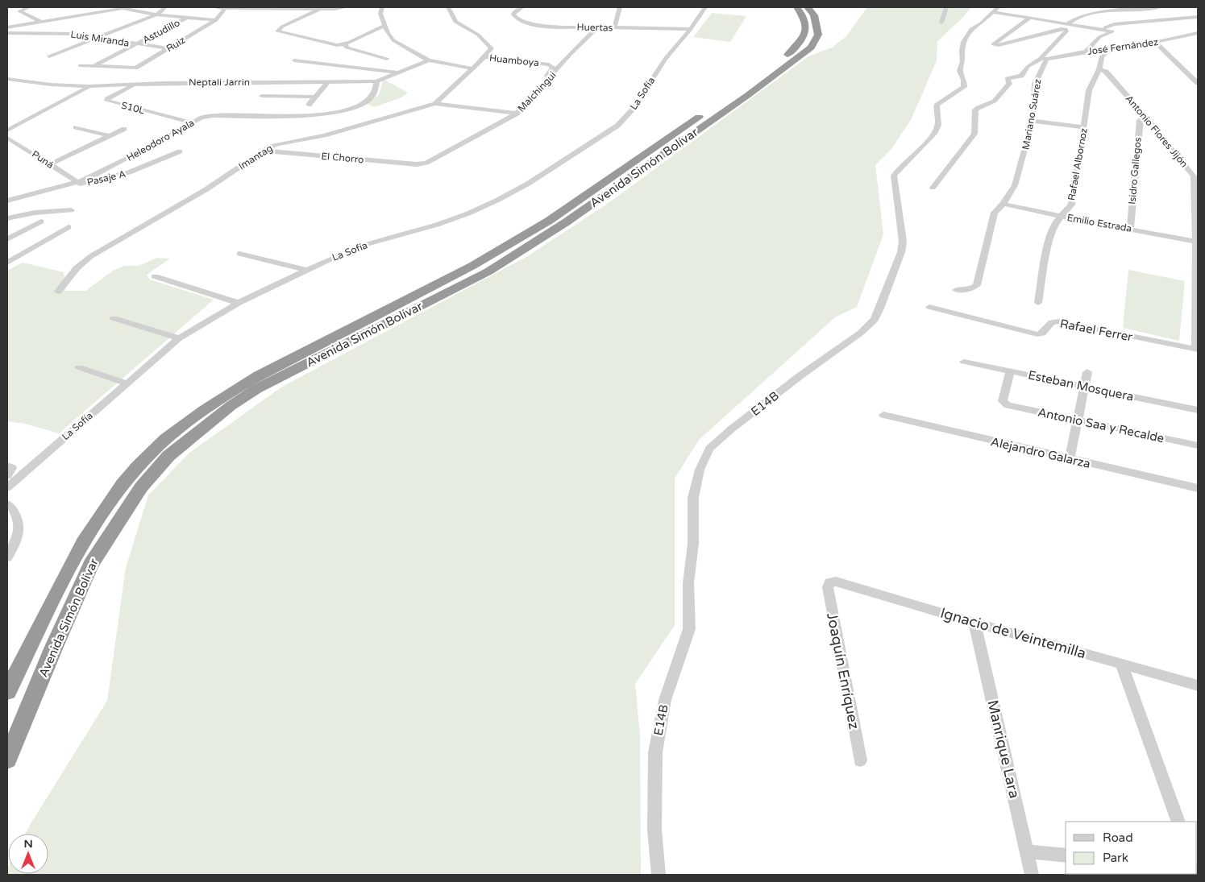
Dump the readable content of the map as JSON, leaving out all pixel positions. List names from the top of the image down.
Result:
{
  "streets": {
    "highway": ["Avenida Simón Bolívar"],
    "street": [
      "Huertas",
      "Astudillo",
      "Luis Miranda",
      "Ruiz",
      "José Fernández",
      "Huamboya",
      "Neptali Jarrin",
      "Malchingui",
      "La Sofía",
      "S10L",
      "Mariano Suárez",
      "Antonio Flores Jijón",
      "Heleodoro Ayala",
      "Imantag",
      "El Chorro",
      "Puná",
      "Rafael Albornoz",
      "Isidro Gallegos",
      "Pasaje A",
      "Emilio Estrada",
      "Rafael Ferrer",
      "Esteban Mosquera",
      "E14B",
      "Antonio Saa y Recalde",
      "Alejandro Galarza",
      "Ignacio de Veintemilla",
      "Joaquín Enríquez",
      "Manrique Lara"
    ]
  },
  "crossings": [
    ["Huertas", "Malchingui"],
    ["Huertas", "La Sofía"],
    ["Astudillo", "Luis Miranda"],
    ["Astudillo", "Ruiz"],
    ["Luis Miranda", "Ruiz"],
    ["José Fernández", "Mariano Suárez"],
    ["Huamboya", "Malchingui"],
    ["Huamboya", "Imantag"],
    ["Neptali Jarrin", "S10L"],
    ["Neptali Jarrin", "Heleodoro Ayala"],
    ["Malchingui", "El Chorro"],
    ["S10L", "Heleodoro Ayala"],
    ["Mariano Suárez", "Emilio Estrada"],
    ["Antonio Flores Jijón", "Rafael Albornoz"],
    ["Antonio Flores Jijón", "Isidro Gallegos"],
    ["Antonio Flores Jijón", "Emilio Estrada"],
    ["Antonio Flores Jijón", "Rafael Ferrer"],
    ["Heleodoro Ayala", "Puná"],
    ["Heleodoro Ayala", "Pasaje A"],
    ["Imantag", "El Chorro"],
    ["Puná", "Pasaje A"],
    ["Rafael Albornoz", "Emilio Estrada"],
    ["Isidro Gallegos", "Emilio Estrada"],
    ["Esteban Mosquera", "Antonio Saa y Recalde"],
    ["Ignacio de Veintemilla", "Joaquín Enríquez"],
    ["Ignacio de Veintemilla", "Manrique Lara"]
  ],
  "legend": ["Road", "Park"],
  "north": "top"
}
